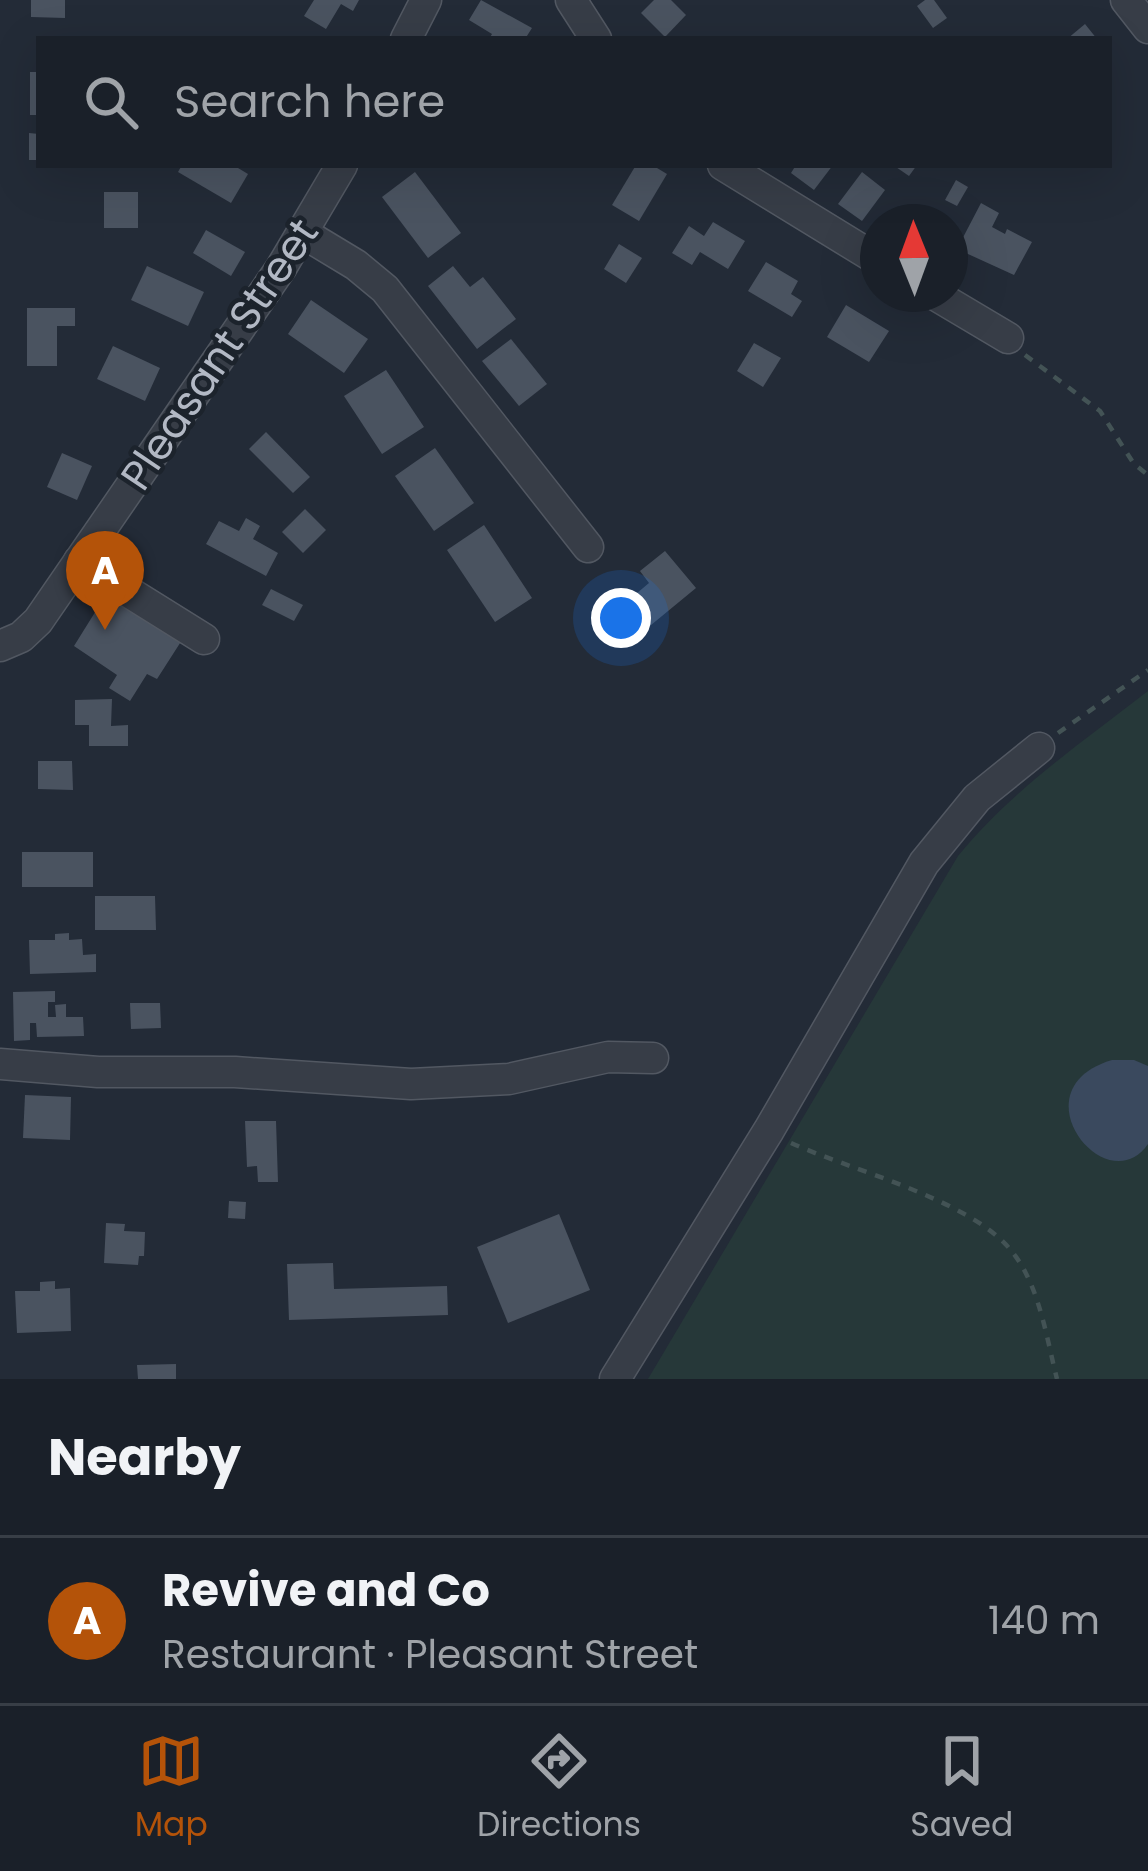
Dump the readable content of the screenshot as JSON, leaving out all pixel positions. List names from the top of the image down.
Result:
{
  "streets": {
    "street": ["Pleasant Street"]
  },
  "north": "top",
  "page": {
    "search": "Search here",
    "pins": "A",
    "heading": "Nearby",
    "list": [
      {
        "mark": "A",
        "name": "Revive and Co",
        "note": "Restaurant · Pleasant Street",
        "value": "140 m"
      }
    ],
    "nav": ["Map", "Directions", "Saved"]
  }
}
